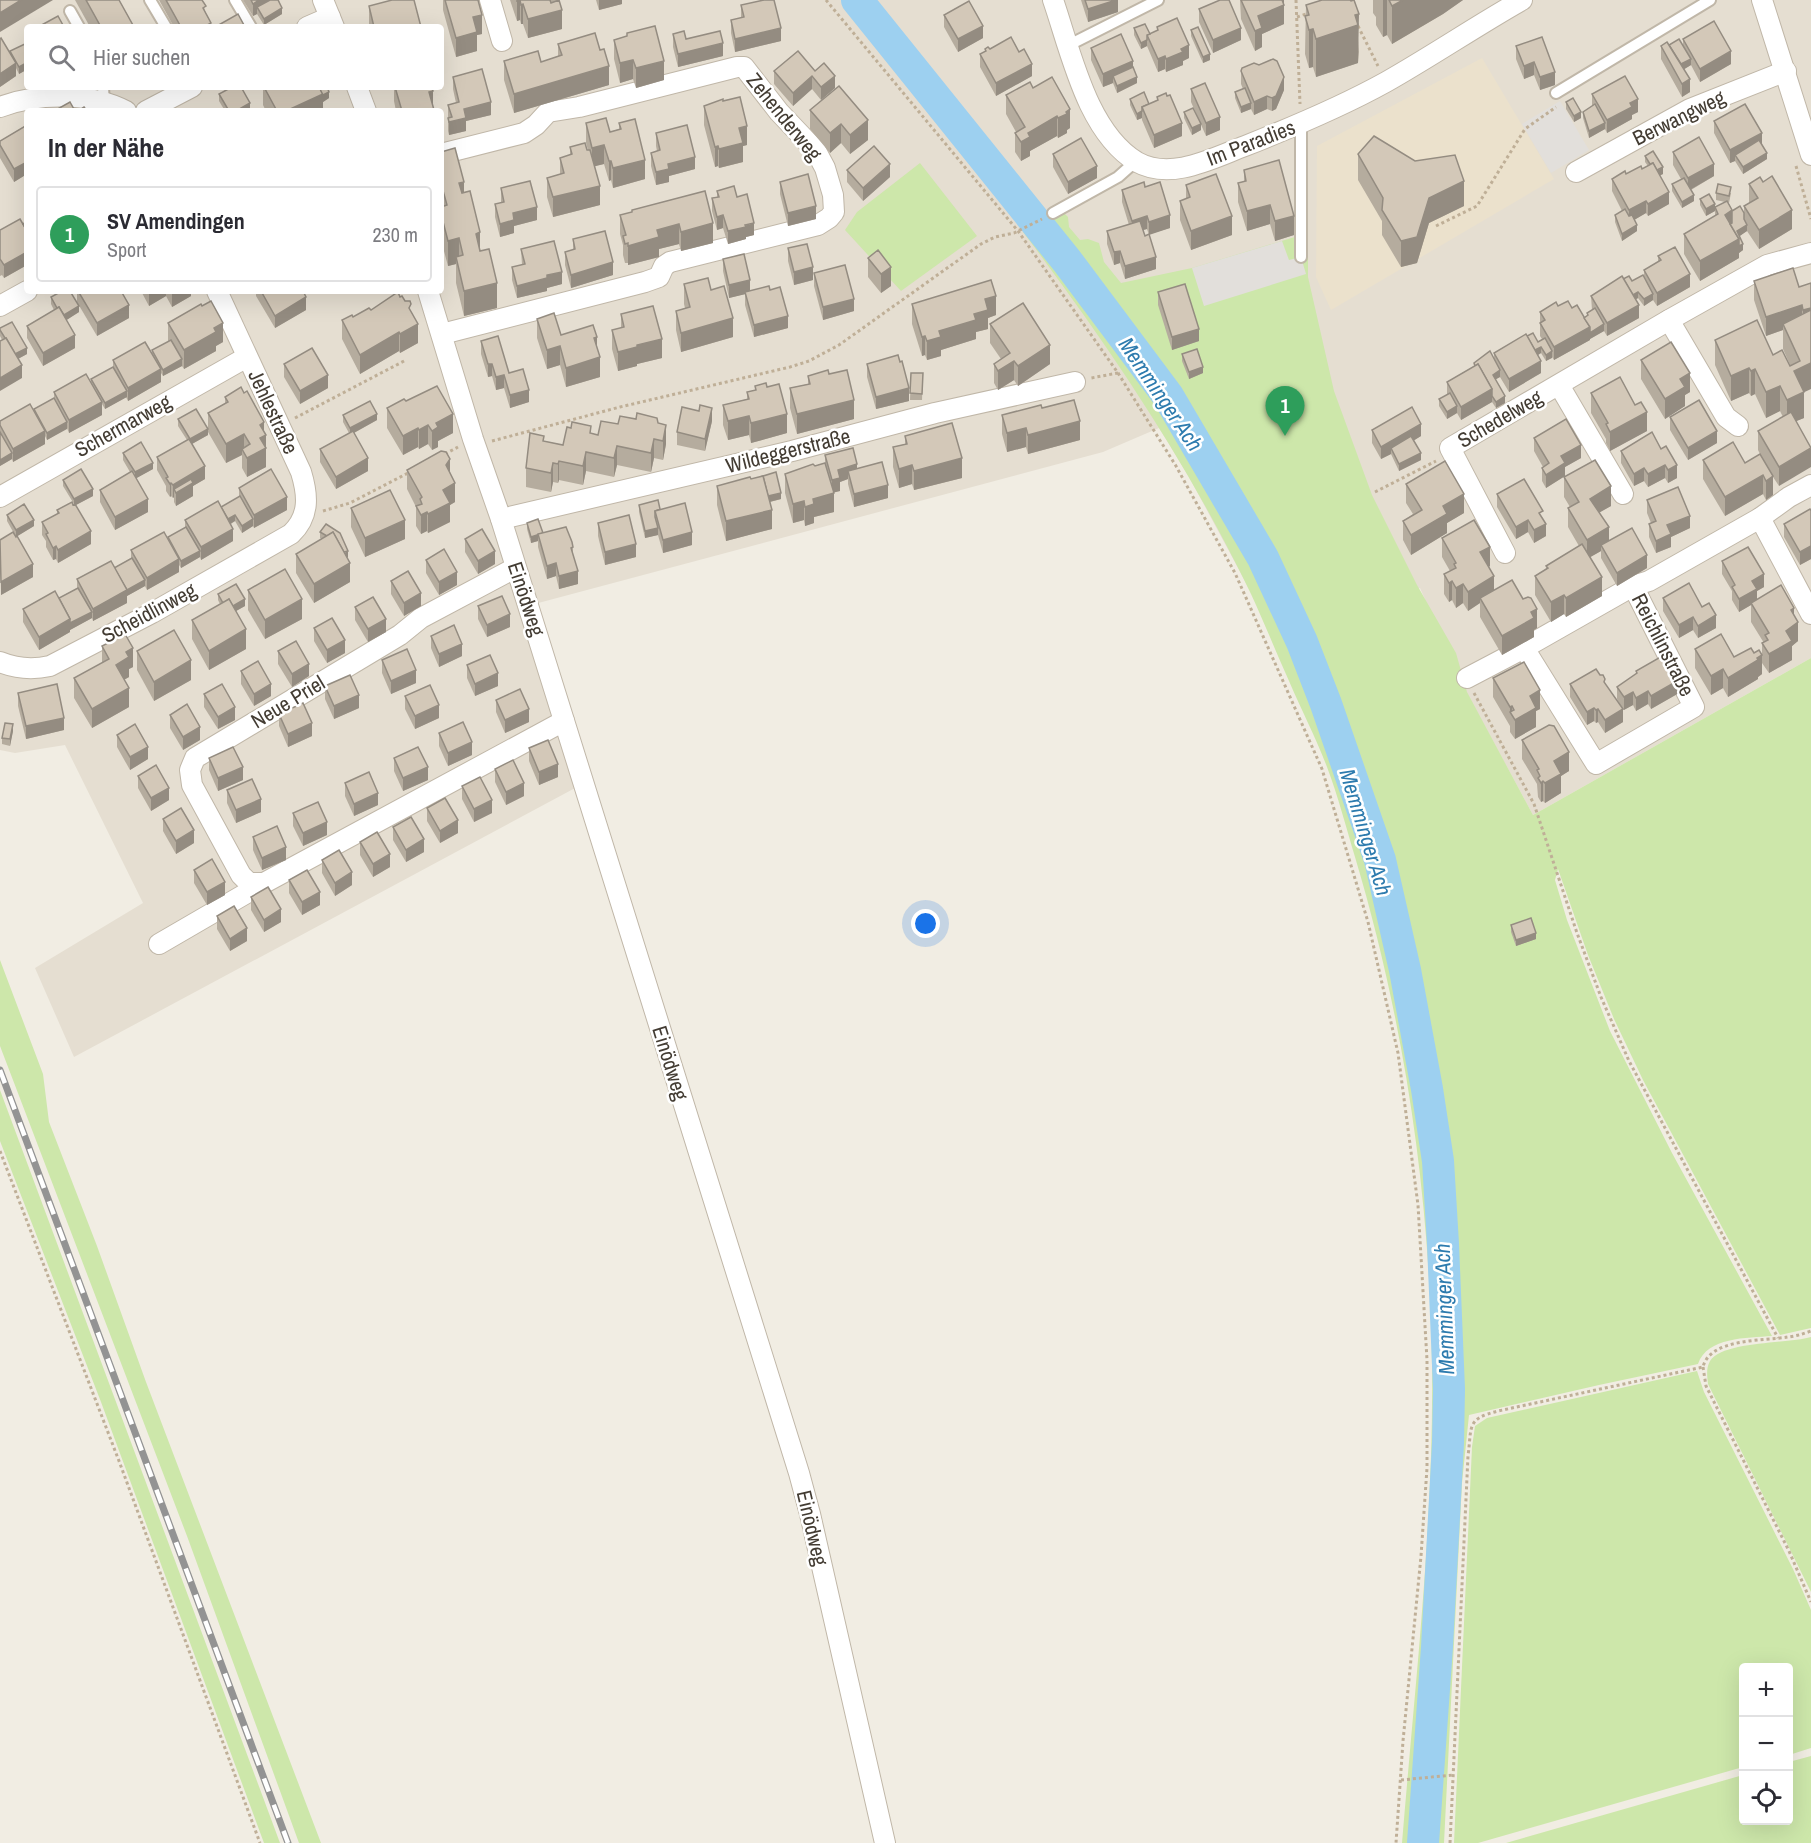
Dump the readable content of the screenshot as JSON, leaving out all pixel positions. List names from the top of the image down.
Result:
{
  "streets": {
    "street": [
      "Zehenderweg",
      "Berwangweg",
      "Im Paradies",
      "Jehlestraße",
      "Schedelweg",
      "Schermarweg",
      "Wildeggerstraße",
      "Einödweg",
      "Scheidlinweg",
      "Reichlinstraße",
      "Neue Priel"
    ]
  },
  "crossings": [
    ["Zehenderweg", "Einödweg"],
    ["Jehlestraße", "Schermarweg"],
    ["Jehlestraße", "Scheidlinweg"],
    ["Wildeggerstraße", "Einödweg"],
    ["Einödweg", "Neue Priel"]
  ],
  "water": ["Memminger Ach"],
  "page": {
    "search": "Hier suchen",
    "heading": "In der Nähe",
    "list": [
      {
        "mark": "1",
        "name": "SV Amendingen",
        "note": "Sport",
        "value": "230 m"
      }
    ],
    "pins": "1",
    "map_buttons": ["+", "−"]
  }
}
